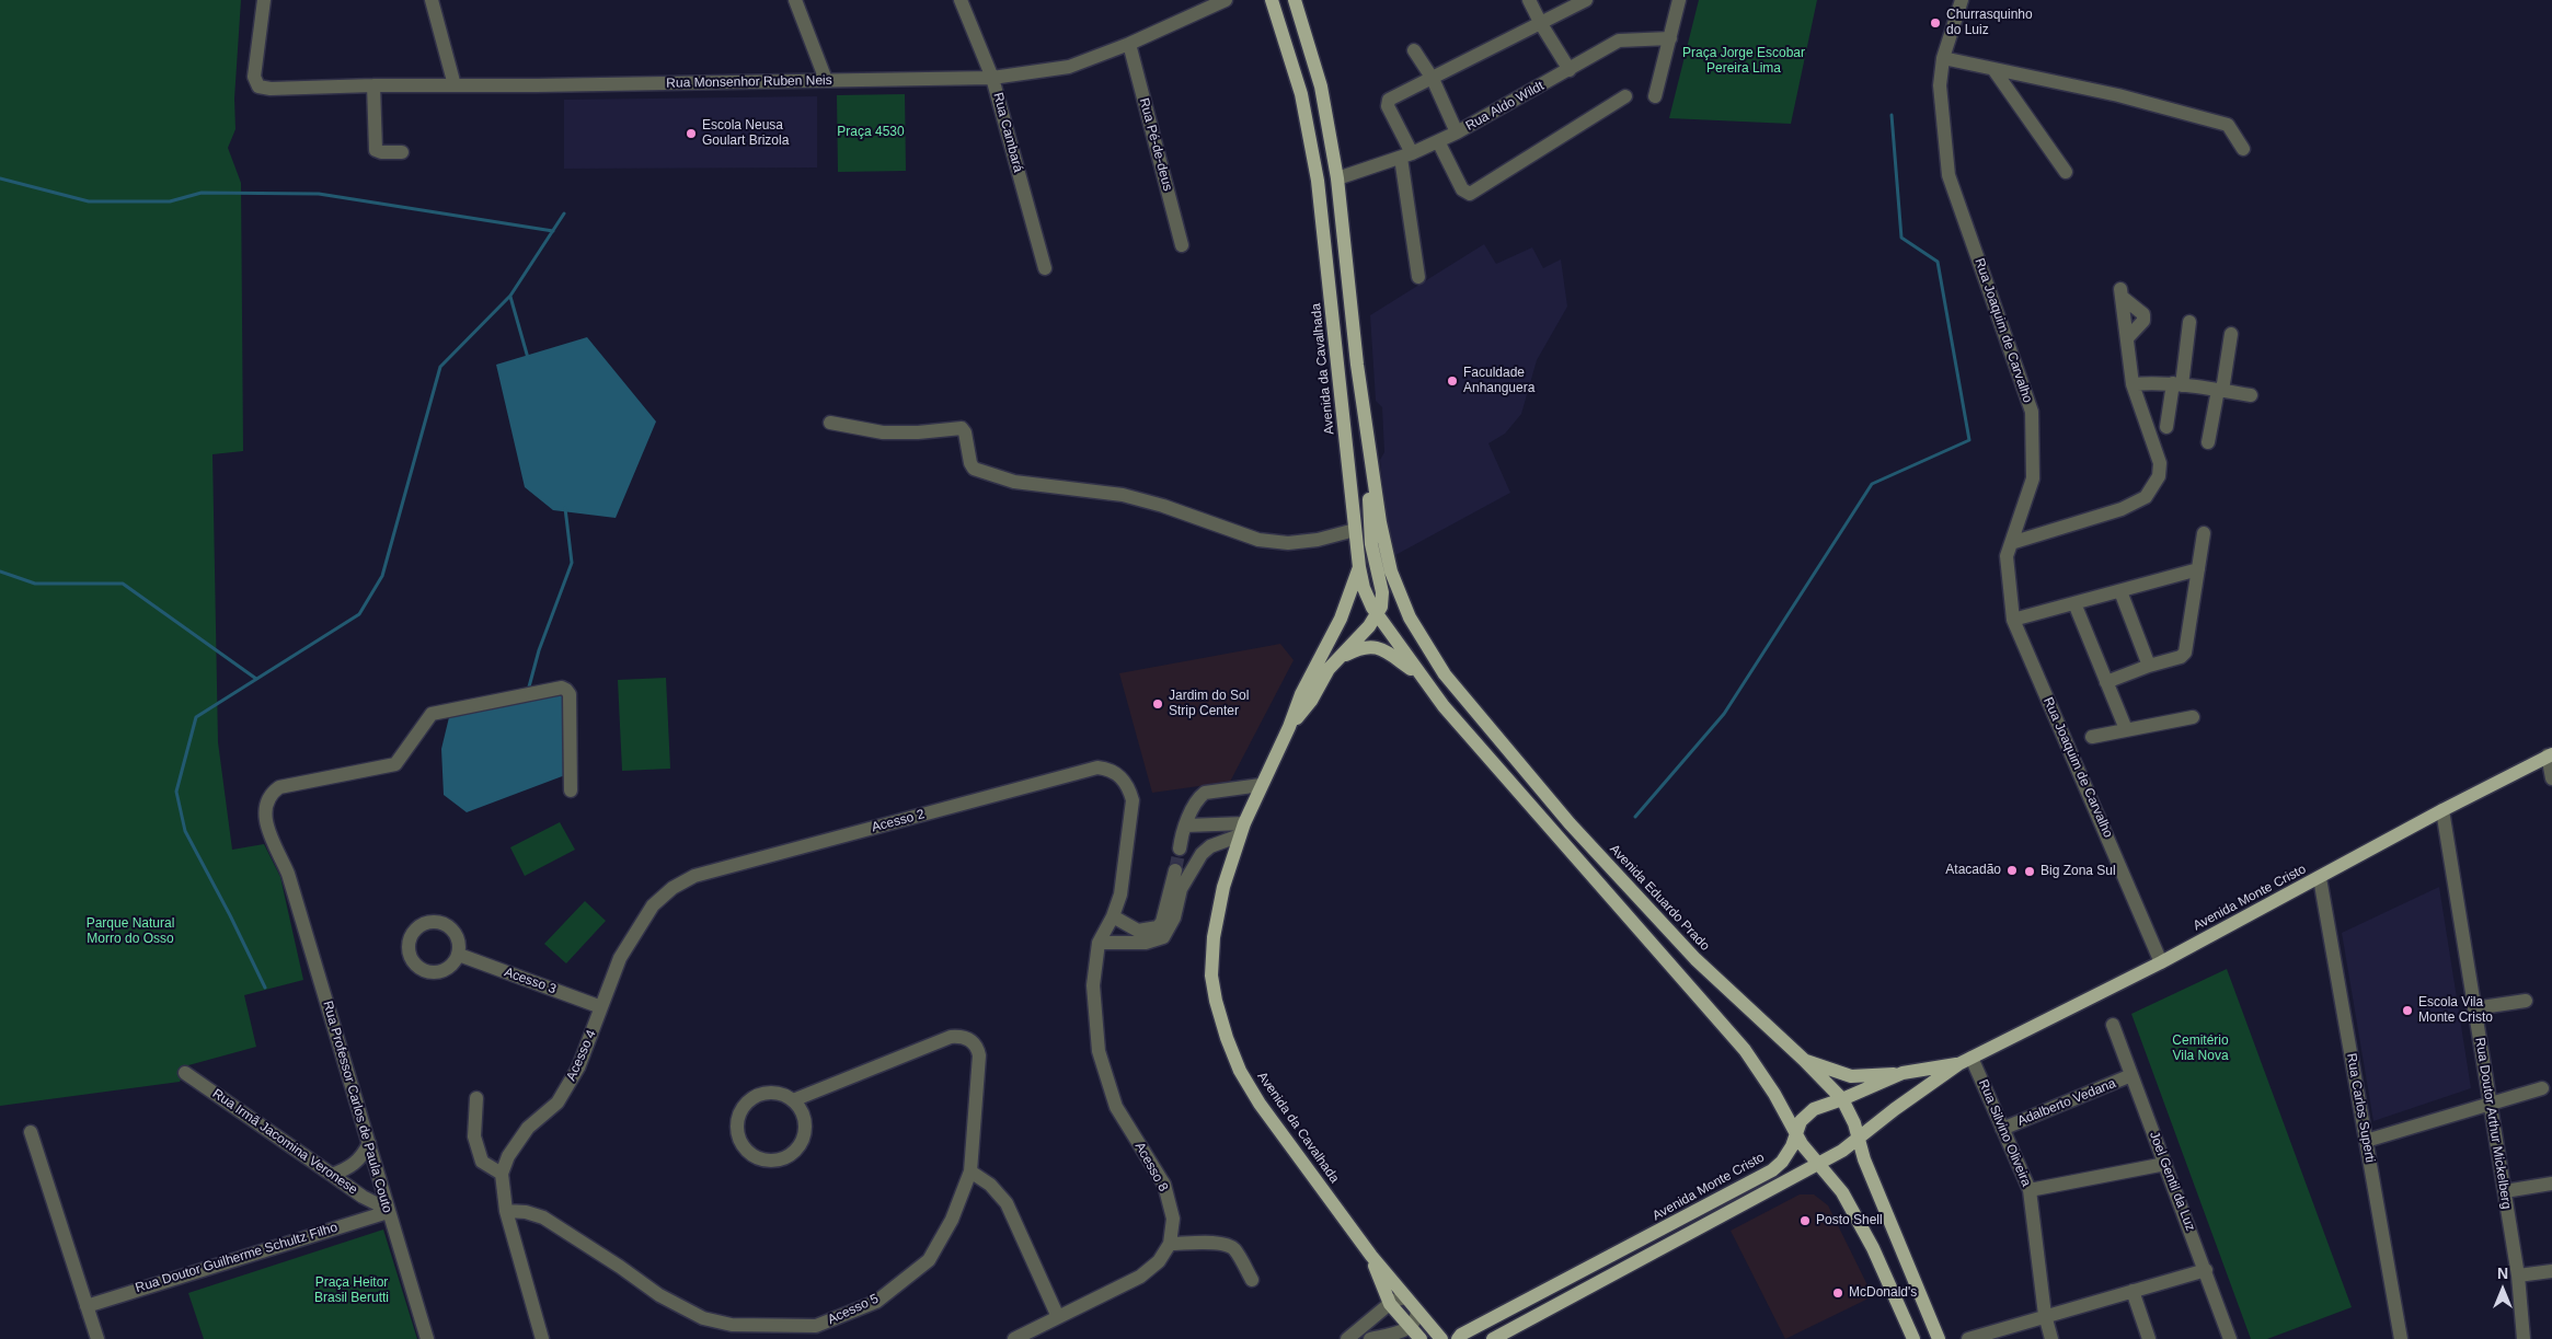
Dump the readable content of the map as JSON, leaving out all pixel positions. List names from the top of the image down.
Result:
{
  "streets": {
    "main road": ["Avenida da Cavalhada", "Avenida Eduardo Prado", "Avenida Monte Cristo"],
    "street": [
      "Rua Monsenhor Ruben Neis",
      "Rua Aldo Wildt",
      "Rua Cambará",
      "Rua Pé-de-deus",
      "Rua Joaquim de Carvalho",
      "Acesso 2",
      "Acesso 3",
      "Acesso 4",
      "Adalberto Vedana",
      "Rua Professor Carlos de Paula Couto",
      "Rua Carlos Superti",
      "Rua Doutor Arthur Mickelberg",
      "Rua Silvino Oliveira",
      "Rua Irmã Jacomina Veronese",
      "Acesso 8",
      "Joel Gentil da Luz",
      "Rua Doutor Guilherme Schultz Filho",
      "Acesso 5"
    ]
  },
  "crossings": [
    ["Rua Monsenhor Ruben Neis", "Rua Cambará"],
    ["Rua Monsenhor Ruben Neis", "Rua Pé-de-deus"],
    ["Rua Joaquim de Carvalho", "Avenida Monte Cristo"],
    ["Acesso 2", "Acesso 3"],
    ["Acesso 2", "Acesso 4"],
    ["Acesso 2", "Acesso 8"],
    ["Avenida Eduardo Prado", "Avenida Monte Cristo"],
    ["Avenida Monte Cristo", "Rua Carlos Superti"],
    ["Avenida Monte Cristo", "Rua Doutor Arthur Mickelberg"],
    ["Avenida Monte Cristo", "Rua Silvino Oliveira"],
    ["Acesso 3", "Acesso 4"],
    ["Adalberto Vedana", "Rua Silvino Oliveira"],
    ["Adalberto Vedana", "Joel Gentil da Luz"],
    ["Rua Professor Carlos de Paula Couto", "Rua Irmã Jacomina Veronese"],
    ["Rua Professor Carlos de Paula Couto", "Rua Doutor Guilherme Schultz Filho"],
    ["Rua Irmã Jacomina Veronese", "Rua Doutor Guilherme Schultz Filho"]
  ],
  "parks": [
    "Praça Jorge Escobar Pereira Lima",
    "Praça 4530",
    "Parque Natural Morro do Osso",
    "Cemitério Vila Nova",
    "Praça Heitor Brasil Berutti"
  ],
  "places": [
    "Churrasquinho do Luiz",
    "Escola Neusa Goulart Brizola",
    "Faculdade Anhanguera",
    "Jardim do Sol Strip Center",
    "Atacadão",
    "Big Zona Sul",
    "Escola Vila Monte Cristo",
    "Posto Shell",
    "McDonald's"
  ],
  "north": "top"
}
